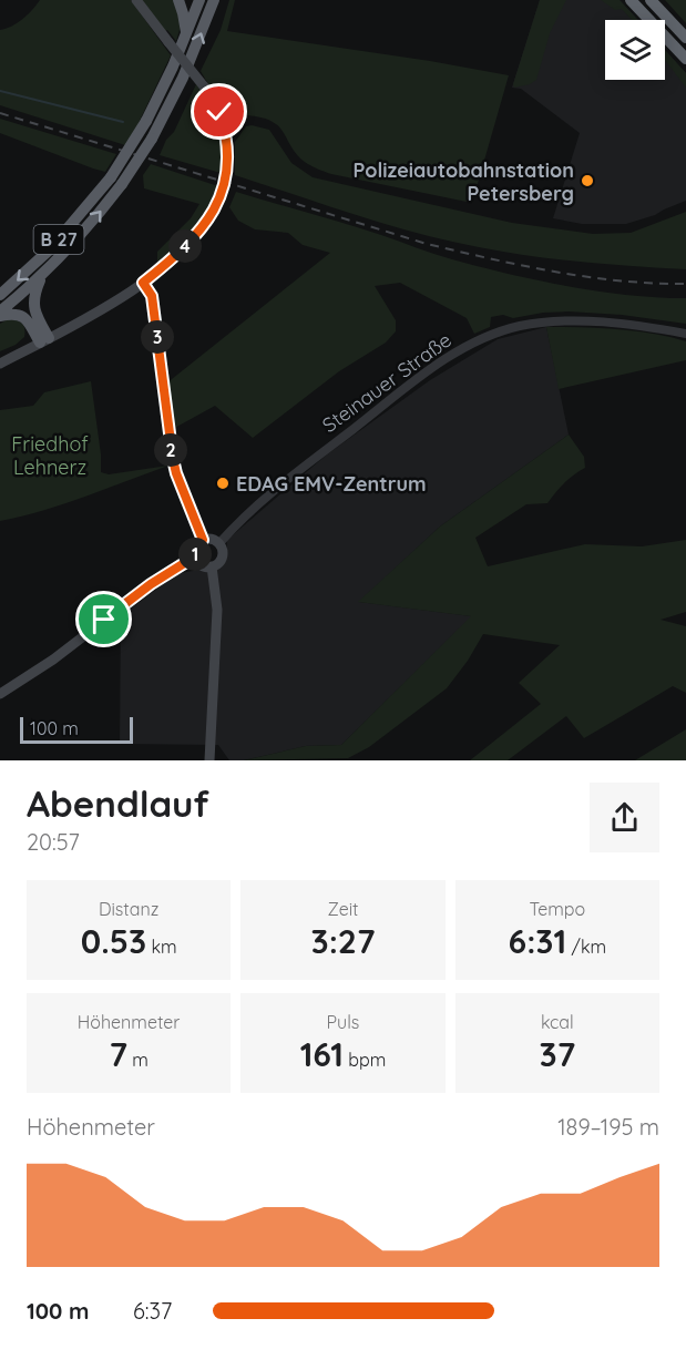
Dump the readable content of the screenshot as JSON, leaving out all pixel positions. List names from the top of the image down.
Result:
{
  "streets": {
    "highway": ["B 27"],
    "street": ["Steinauer Straße"]
  },
  "parks": ["Friedhof Lehnerz"],
  "places": ["Polizeiautobahnstation Petersberg", "EDAG EMV-Zentrum"],
  "scale_bar": "100 m",
  "page": {
    "pins": [
      "4",
      "3",
      "2",
      "1"
    ],
    "scale": "100 m",
    "heading": ["Abendlauf", "20:57"],
    "stats": [
      ["Distanz", "0.53 km"],
      ["Zeit", "3:27"],
      ["Tempo", "6:31 /km"],
      ["Höhenmeter", "7 m"],
      ["Puls", "161 bpm"],
      ["kcal", "37"]
    ],
    "chart": ["Höhenmeter", "189–195 m"],
    "list": [
      {
        "name": "100 m",
        "note": "6:37"
      }
    ]
  }
}
